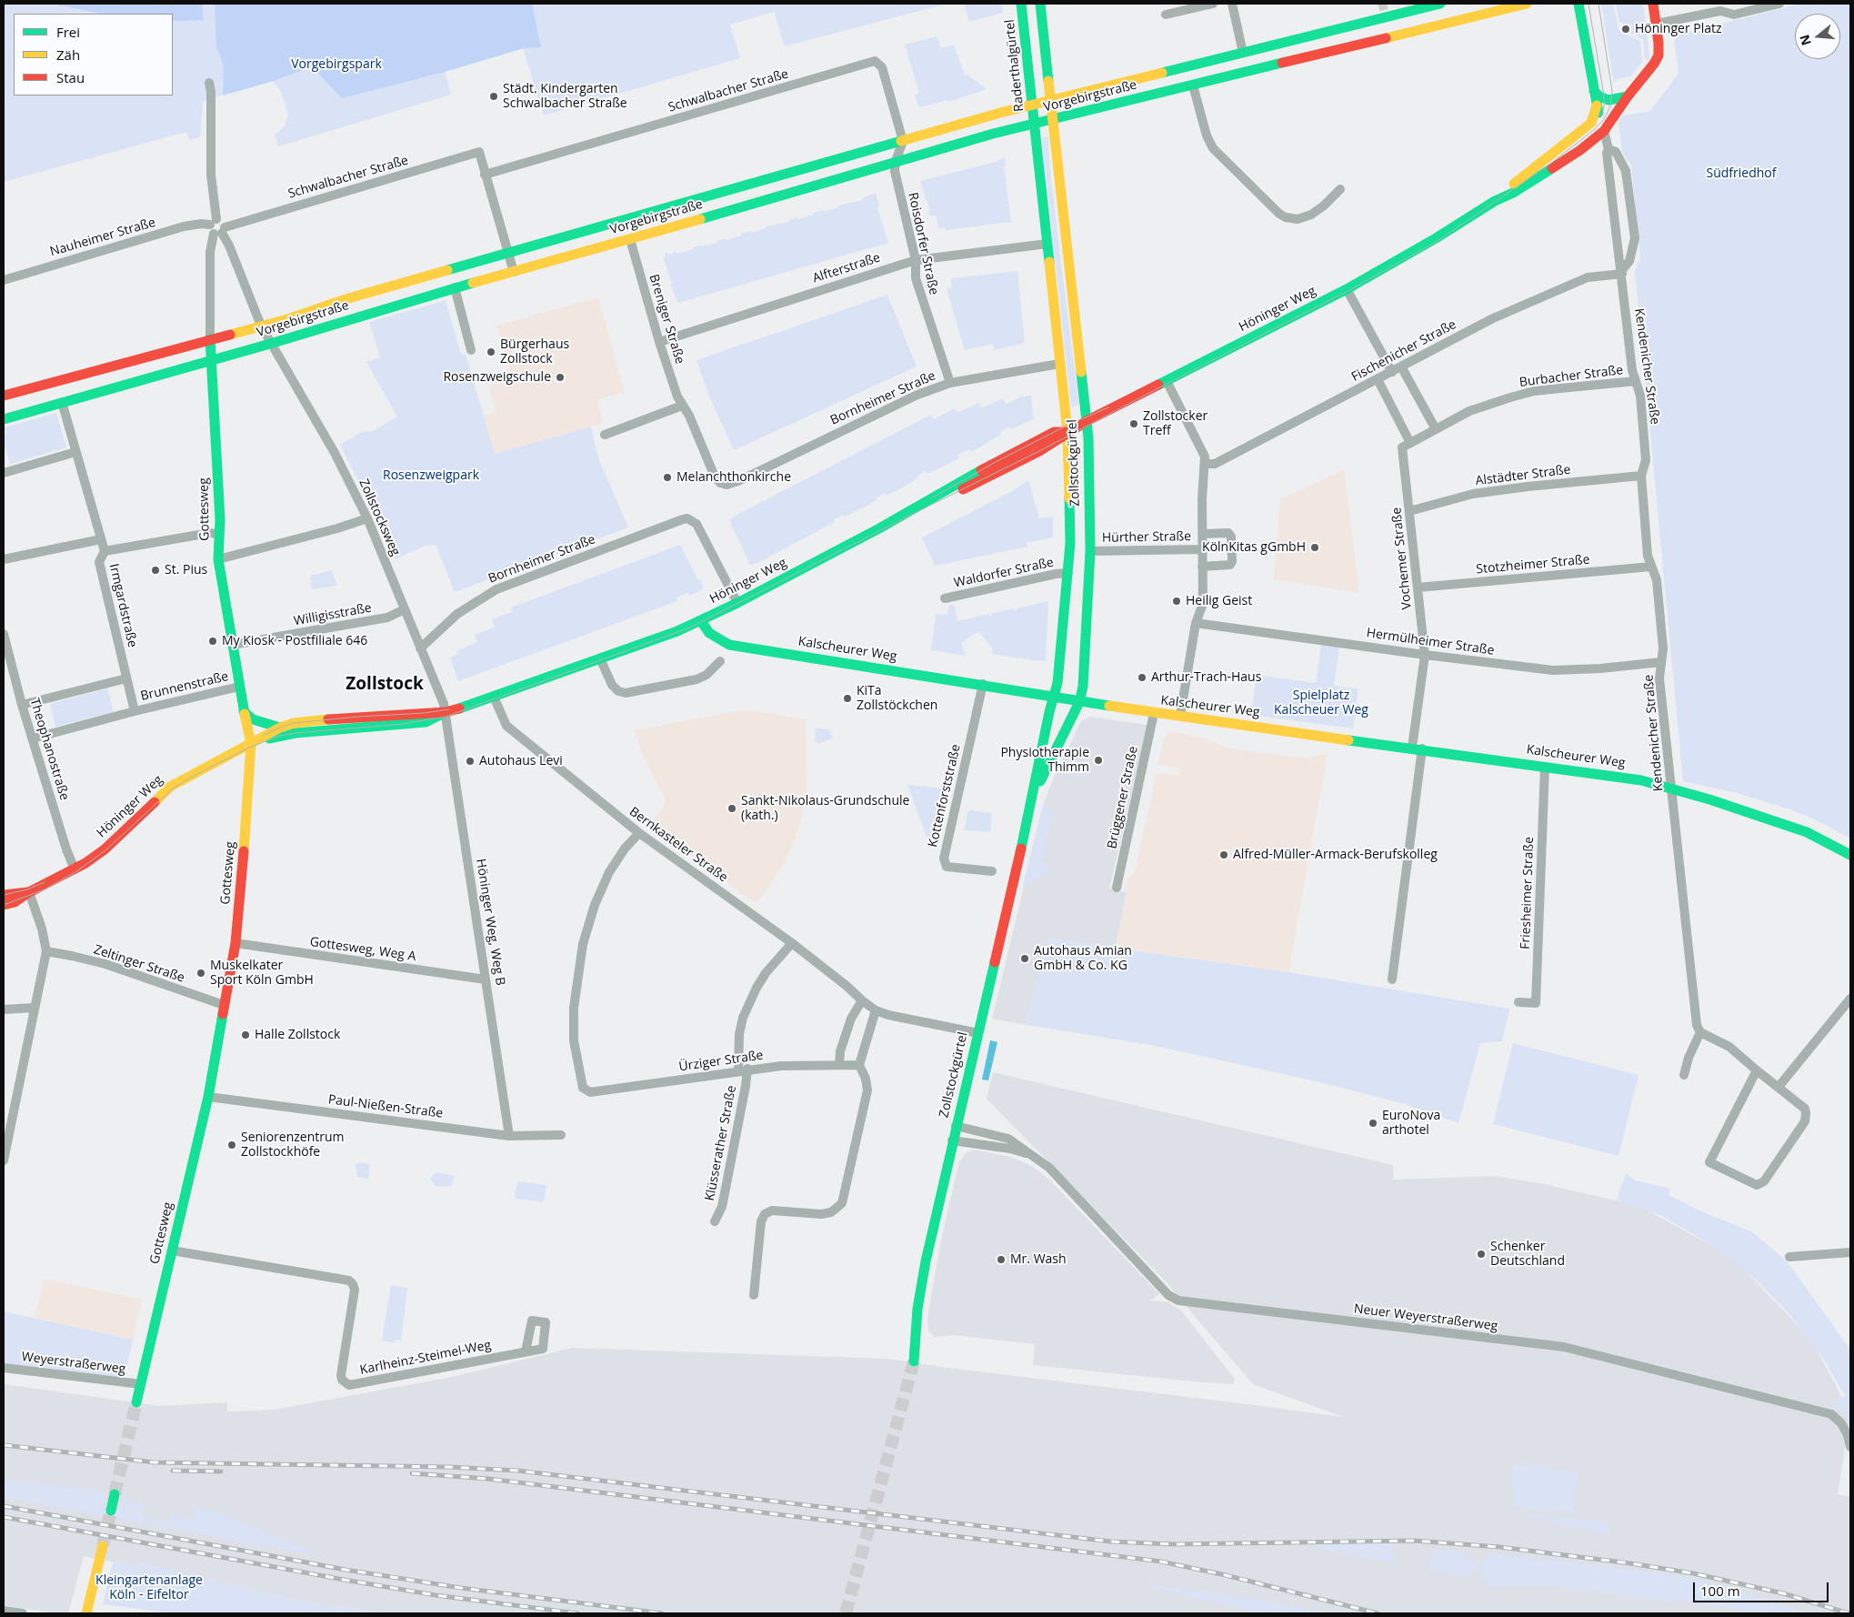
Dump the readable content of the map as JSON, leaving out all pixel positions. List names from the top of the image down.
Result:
{
  "streets": {
    "street": [
      "Raderthalgürtel",
      "Schwalbacher Straße",
      "Vorgebirgstraße",
      "Nauheimer Straße",
      "Roisdorfer Straße",
      "Alfterstraße",
      "Höninger Weg",
      "Breniger Straße",
      "Fischenicher Straße",
      "Kendenicher Straße",
      "Burbacher Straße",
      "Bornheimer Straße",
      "Zollstockgürtel",
      "Alstädter Straße",
      "Gottesweg",
      "Zollstocksweg",
      "Hürther Straße",
      "Vochemer Straße",
      "Stotzheimer Straße",
      "Waldorfer Straße",
      "Irmgardstraße",
      "Willigisstraße",
      "Hermülheimer Straße",
      "Kalscheurer Weg",
      "Brunnenstraße",
      "Theophanostraße",
      "Kottenforststraße",
      "Brüggener Straße",
      "Bernkasteler Straße",
      "Friesheimer Straße",
      "Höninger Weg, Weg B",
      "Gottesweg, Weg A",
      "Zeltinger Straße",
      "Ürziger Straße",
      "Paul-Nießen-Straße",
      "Klüsserather Straße",
      "Neuer Weyerstraßerweg",
      "Karlheinz-Steimel-Weg",
      "Weyerstraßerweg"
    ]
  },
  "crossings": [
    ["Raderthalgürtel", "Vorgebirgstraße"],
    ["Raderthalgürtel", "Zollstockgürtel"],
    ["Schwalbacher Straße", "Vorgebirgstraße"],
    ["Schwalbacher Straße", "Zollstocksweg"],
    ["Vorgebirgstraße", "Roisdorfer Straße"],
    ["Vorgebirgstraße", "Breniger Straße"],
    ["Vorgebirgstraße", "Zollstockgürtel"],
    ["Vorgebirgstraße", "Gottesweg"],
    ["Vorgebirgstraße", "Zollstocksweg"],
    ["Vorgebirgstraße", "Irmgardstraße"],
    ["Nauheimer Straße", "Zollstocksweg"],
    ["Roisdorfer Straße", "Alfterstraße"],
    ["Roisdorfer Straße", "Bornheimer Straße"],
    ["Alfterstraße", "Breniger Straße"],
    ["Alfterstraße", "Zollstockgürtel"],
    ["Höninger Weg", "Kendenicher Straße"],
    ["Höninger Weg", "Bornheimer Straße"],
    ["Höninger Weg", "Zollstockgürtel"],
    ["Höninger Weg", "Gottesweg"],
    ["Höninger Weg", "Zollstocksweg"],
    ["Höninger Weg", "Kalscheurer Weg"],
    ["Höninger Weg", "Theophanostraße"],
    ["Höninger Weg", "Bernkasteler Straße"],
    ["Höninger Weg", "Höninger Weg, Weg B"],
    ["Breniger Straße", "Bornheimer Straße"],
    ["Fischenicher Straße", "Kendenicher Straße"],
    ["Kendenicher Straße", "Burbacher Straße"],
    ["Kendenicher Straße", "Alstädter Straße"],
    ["Kendenicher Straße", "Stotzheimer Straße"],
    ["Kendenicher Straße", "Hermülheimer Straße"],
    ["Kendenicher Straße", "Kalscheurer Weg"],
    ["Burbacher Straße", "Vochemer Straße"],
    ["Bornheimer Straße", "Zollstockgürtel"],
    ["Bornheimer Straße", "Zollstocksweg"],
    ["Zollstockgürtel", "Hürther Straße"],
    ["Zollstockgürtel", "Waldorfer Straße"],
    ["Zollstockgürtel", "Kalscheurer Weg"],
    ["Zollstockgürtel", "Bernkasteler Straße"],
    ["Zollstockgürtel", "Neuer Weyerstraßerweg"],
    ["Alstädter Straße", "Vochemer Straße"],
    ["Gottesweg", "Brunnenstraße"],
    ["Gottesweg", "Gottesweg, Weg A"],
    ["Gottesweg", "Zeltinger Straße"],
    ["Gottesweg", "Paul-Nießen-Straße"],
    ["Gottesweg", "Karlheinz-Steimel-Weg"],
    ["Gottesweg", "Weyerstraßerweg"],
    ["Zollstocksweg", "Willigisstraße"],
    ["Zollstocksweg", "Höninger Weg, Weg B"],
    ["Vochemer Straße", "Stotzheimer Straße"],
    ["Vochemer Straße", "Hermülheimer Straße"],
    ["Vochemer Straße", "Kalscheurer Weg"],
    ["Irmgardstraße", "Brunnenstraße"],
    ["Kalscheurer Weg", "Kottenforststraße"],
    ["Kalscheurer Weg", "Brüggener Straße"],
    ["Kalscheurer Weg", "Friesheimer Straße"],
    ["Brunnenstraße", "Theophanostraße"],
    ["Bernkasteler Straße", "Ürziger Straße"],
    ["Höninger Weg, Weg B", "Gottesweg, Weg A"],
    ["Höninger Weg, Weg B", "Paul-Nießen-Straße"],
    ["Ürziger Straße", "Klüsserather Straße"]
  ],
  "districts": ["Zollstock"],
  "parks": [
    "Vorgebirgspark",
    "Südfriedhof",
    "Rosenzweigpark",
    "Spielplatz Kalscheuer Weg",
    "Kleingartenanlage Köln - Eifeltor"
  ],
  "places": [
    "Höninger Platz",
    "Städt. Kindergarten Schwalbacher Straße",
    "Bürgerhaus Zollstock",
    "Rosenzweigschule",
    "Zollstocker Treff",
    "Melanchthonkirche",
    "KölnKitas gGmbH",
    "St. Pius",
    "Heilig Geist",
    "My Kiosk - Postfiliale 646",
    "Arthur-Trach-Haus",
    "KiTa Zollstöckchen",
    "Physiotherapie Thimm",
    "Autohaus Levi",
    "Sankt-Nikolaus-Grundschule (kath.)",
    "Alfred-Müller-Armack-Berufskolleg",
    "Autohaus Amian GmbH & Co. KG",
    "Muskelkater Sport Köln GmbH",
    "Halle Zollstock",
    "EuroNova arthotel",
    "Seniorenzentrum Zollstockhöfe",
    "Schenker Deutschland",
    "Mr. Wash"
  ],
  "legend": ["Frei", "Zäh", "Stau"],
  "scale_bar": "100 m",
  "north": "left"
}
